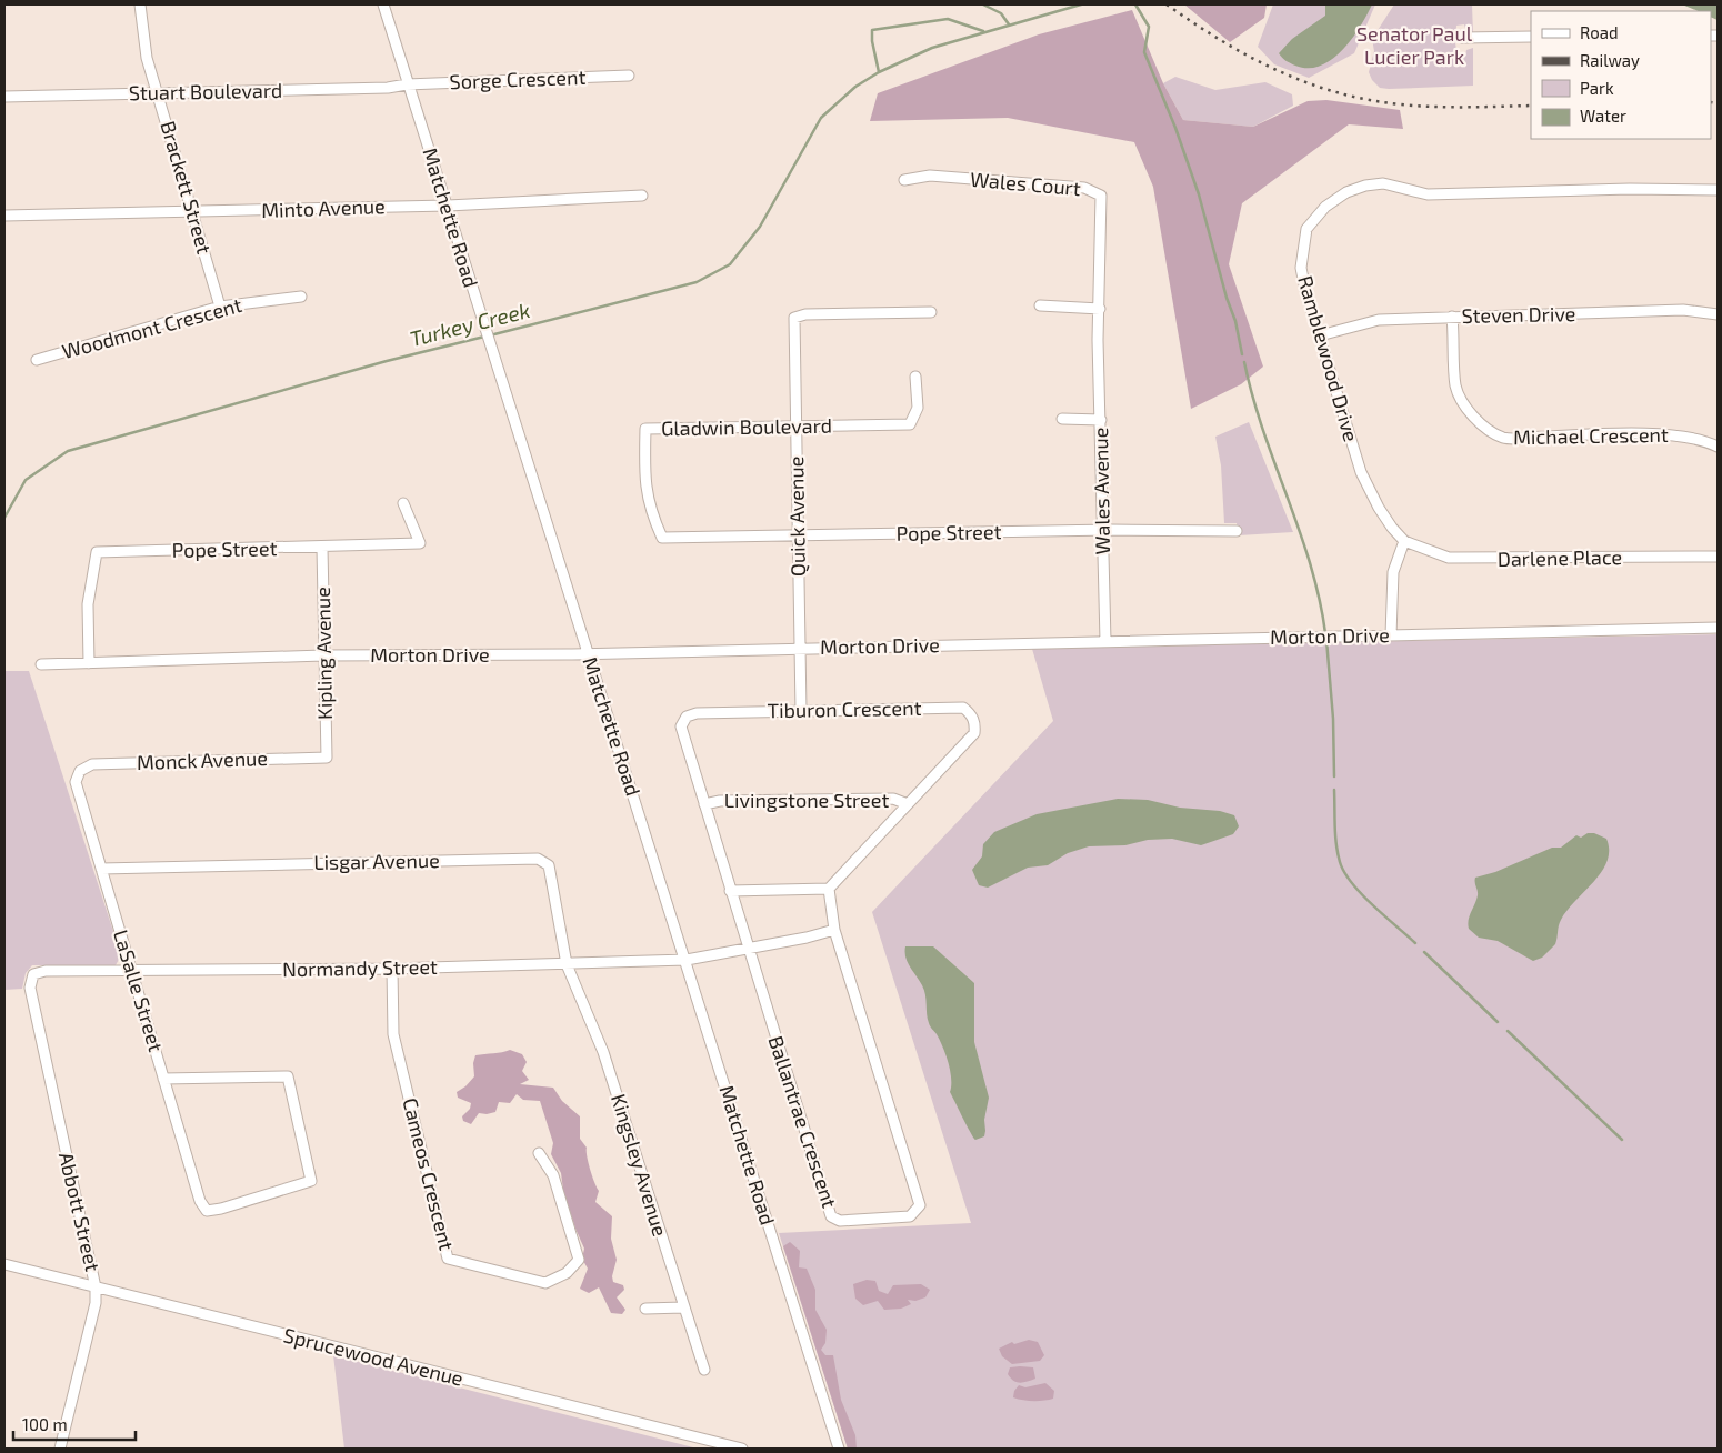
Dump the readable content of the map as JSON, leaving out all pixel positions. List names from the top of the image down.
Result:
{
  "streets": {
    "street": [
      "Sorge Crescent",
      "Stuart Boulevard",
      "Wales Court",
      "Brackett Street",
      "Minto Avenue",
      "Matchette Road",
      "Steven Drive",
      "Woodmont Crescent",
      "Ramblewood Drive",
      "Gladwin Boulevard",
      "Michael Crescent",
      "Wales Avenue",
      "Quick Avenue",
      "Pope Street",
      "Darlene Place",
      "Morton Drive",
      "Kipling Avenue",
      "Tiburon Crescent",
      "Monck Avenue",
      "Livingstone Street",
      "Lisgar Avenue",
      "Normandy Street",
      "LaSalle Street",
      "Ballantrae Crescent",
      "Kingsley Avenue",
      "Cameos Crescent",
      "Abbott Street",
      "Sprucewood Avenue"
    ]
  },
  "crossings": [
    ["Sorge Crescent", "Stuart Boulevard"],
    ["Sorge Crescent", "Matchette Road"],
    ["Stuart Boulevard", "Brackett Street"],
    ["Stuart Boulevard", "Matchette Road"],
    ["Wales Court", "Wales Avenue"],
    ["Brackett Street", "Minto Avenue"],
    ["Brackett Street", "Woodmont Crescent"],
    ["Minto Avenue", "Matchette Road"],
    ["Matchette Road", "Morton Drive"],
    ["Matchette Road", "Normandy Street"],
    ["Steven Drive", "Ramblewood Drive"],
    ["Steven Drive", "Michael Crescent"],
    ["Ramblewood Drive", "Darlene Place"],
    ["Gladwin Boulevard", "Quick Avenue"],
    ["Gladwin Boulevard", "Pope Street"],
    ["Wales Avenue", "Pope Street"],
    ["Wales Avenue", "Morton Drive"],
    ["Quick Avenue", "Pope Street"],
    ["Quick Avenue", "Morton Drive"],
    ["Quick Avenue", "Tiburon Crescent"],
    ["Pope Street", "Morton Drive"],
    ["Pope Street", "Kipling Avenue"],
    ["Morton Drive", "Kipling Avenue"],
    ["Kipling Avenue", "Monck Avenue"],
    ["Tiburon Crescent", "Livingstone Street"],
    ["Tiburon Crescent", "Normandy Street"],
    ["Tiburon Crescent", "Ballantrae Crescent"],
    ["Monck Avenue", "LaSalle Street"],
    ["Lisgar Avenue", "Normandy Street"],
    ["Lisgar Avenue", "LaSalle Street"],
    ["Lisgar Avenue", "Kingsley Avenue"],
    ["Normandy Street", "LaSalle Street"],
    ["Normandy Street", "Ballantrae Crescent"],
    ["Normandy Street", "Kingsley Avenue"],
    ["Normandy Street", "Cameos Crescent"],
    ["Normandy Street", "Abbott Street"],
    ["Abbott Street", "Sprucewood Avenue"]
  ],
  "water": ["Turkey Creek"],
  "parks": ["Senator Paul Lucier Park"],
  "legend": [
    "Road",
    "Railway",
    "Park",
    "Water"
  ],
  "scale_bar": "100 m"
}
